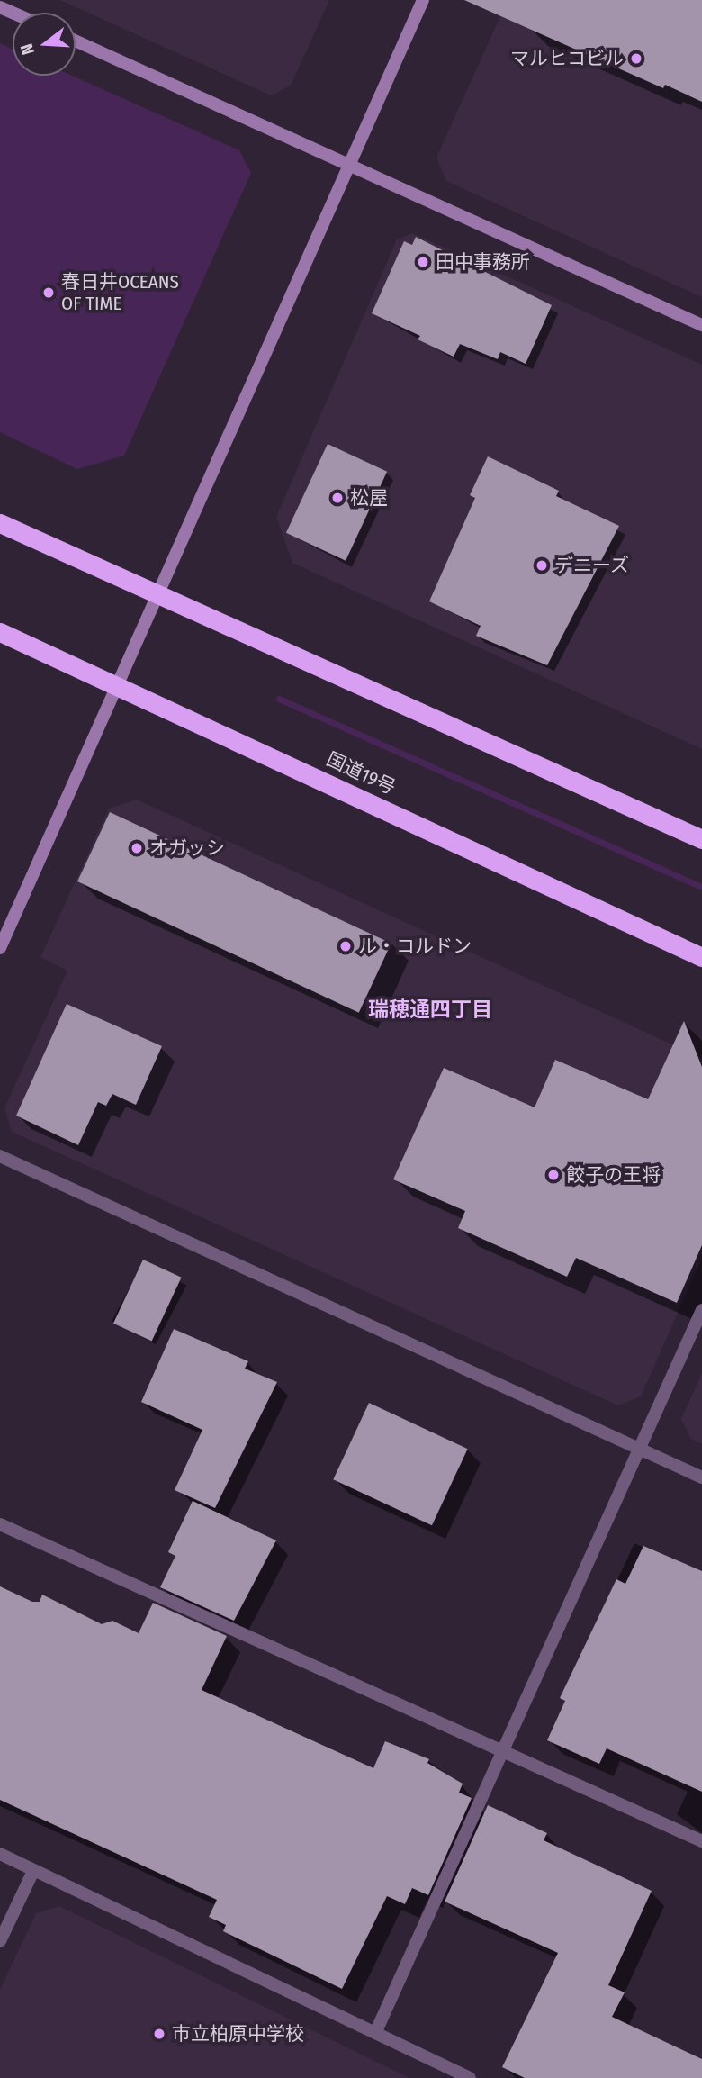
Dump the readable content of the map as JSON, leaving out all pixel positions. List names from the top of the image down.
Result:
{
  "streets": {
    "highway": ["国道19号"]
  },
  "districts": ["瑞穂通四丁目"],
  "places": [
    "マルヒコビル",
    "田中事務所",
    "春日井OCEANS OF TIME",
    "松屋",
    "デニーズ",
    "オガッシ",
    "ル・コルドン",
    "餃子の王将",
    "市立柏原中学校"
  ],
  "north": "left"
}
